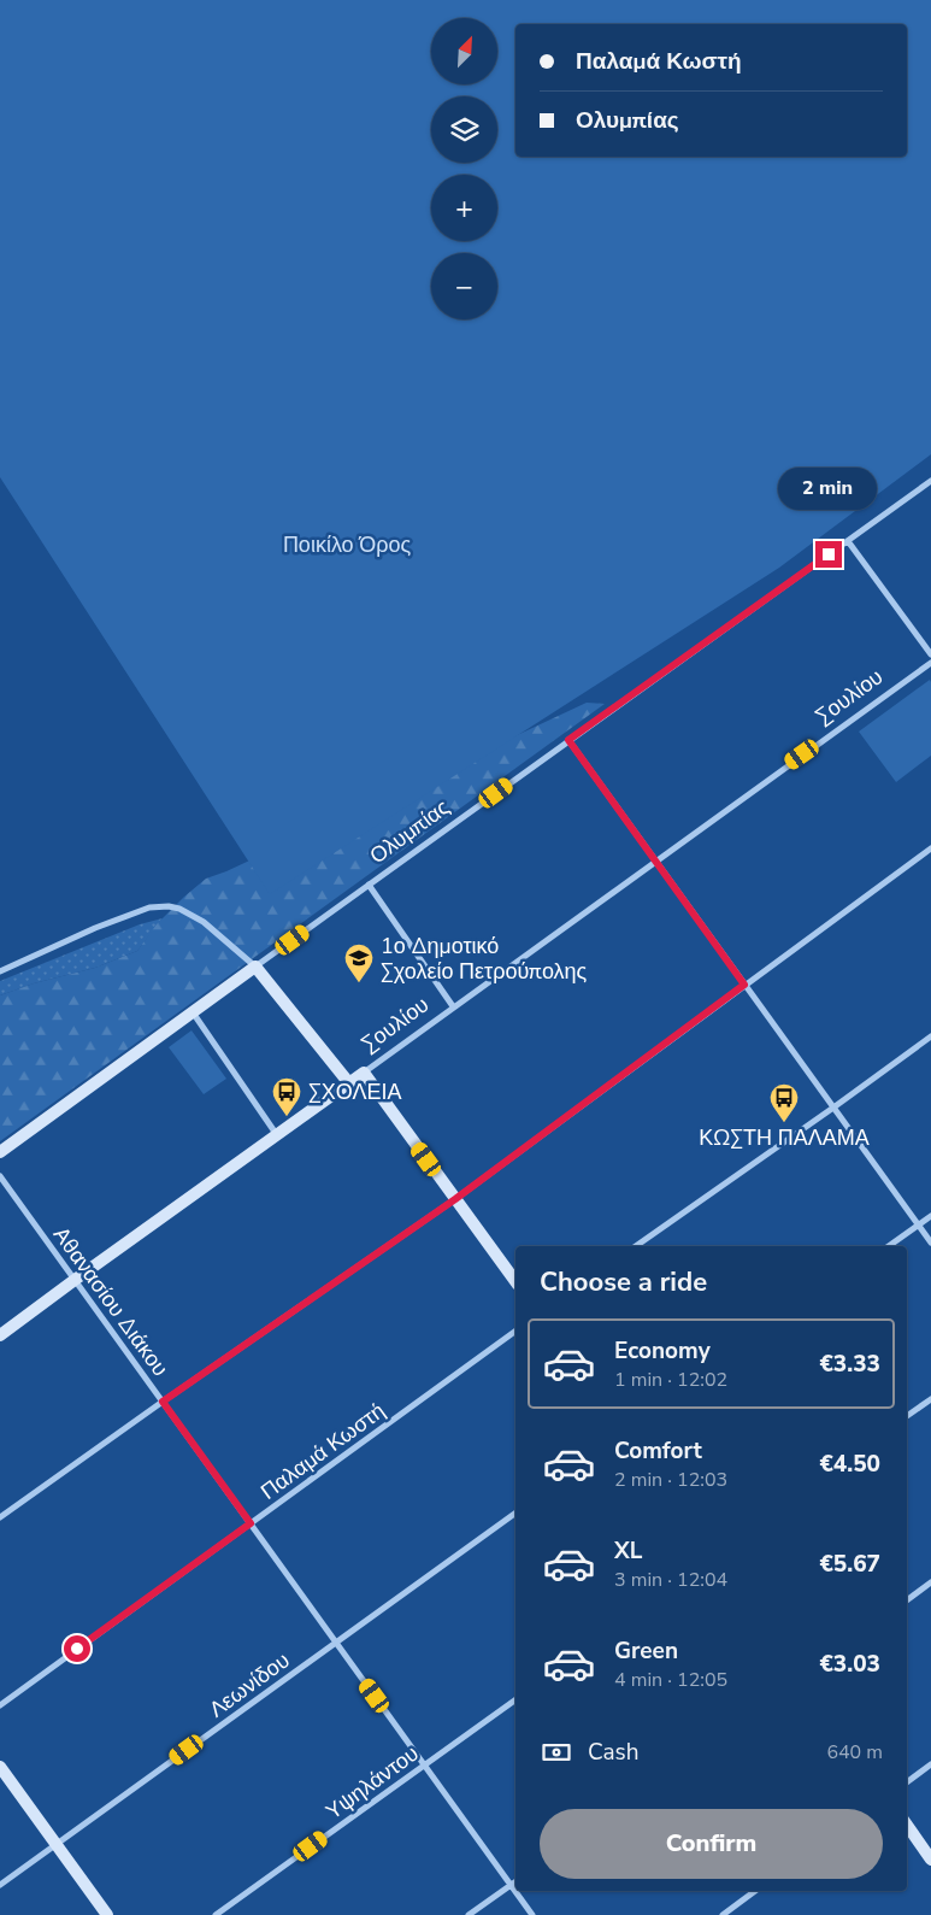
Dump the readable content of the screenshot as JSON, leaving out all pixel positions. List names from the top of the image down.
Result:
{
  "streets": {
    "street": [
      "Σουλίου",
      "Ολυμπίας",
      "Αθανασίου Διάκου",
      "Παλαμά Κωστή",
      "Λεωνίδου",
      "Υψηλάντου"
    ]
  },
  "crossings": [
    ["Σουλίου", "Αθανασίου Διάκου"],
    ["Αθανασίου Διάκου", "Παλαμά Κωστή"],
    ["Αθανασίου Διάκου", "Λεωνίδου"],
    ["Αθανασίου Διάκου", "Υψηλάντου"]
  ],
  "parks": ["Ποικίλο Όρος"],
  "places": {
    "school or university": ["1ο Δημοτικό Σχολείο Πετρούπολης"],
    "bus stop": ["ΣΧΟΛΕΙΑ", "ΚΩΣΤΗ ΠΑΛΑΜΑ"]
  },
  "north": "top right",
  "page": {
    "map_buttons": ["+", "−"],
    "banner": ["Παλαμά Κωστή", "Ολυμπίας"],
    "bubble": "2 min",
    "heading": "Choose a ride",
    "list": [
      {
        "name": "Economy",
        "note": "1 min · 12:02",
        "value": "€3.33"
      },
      {
        "name": "Comfort",
        "note": "2 min · 12:03",
        "value": "€4.50"
      },
      {
        "name": "XL",
        "note": "3 min · 12:04",
        "value": "€5.67"
      },
      {
        "name": "Green",
        "note": "4 min · 12:05",
        "value": "€3.03"
      }
    ],
    "pay": ["Cash", "640 m"],
    "buttons": "Confirm"
  }
}
